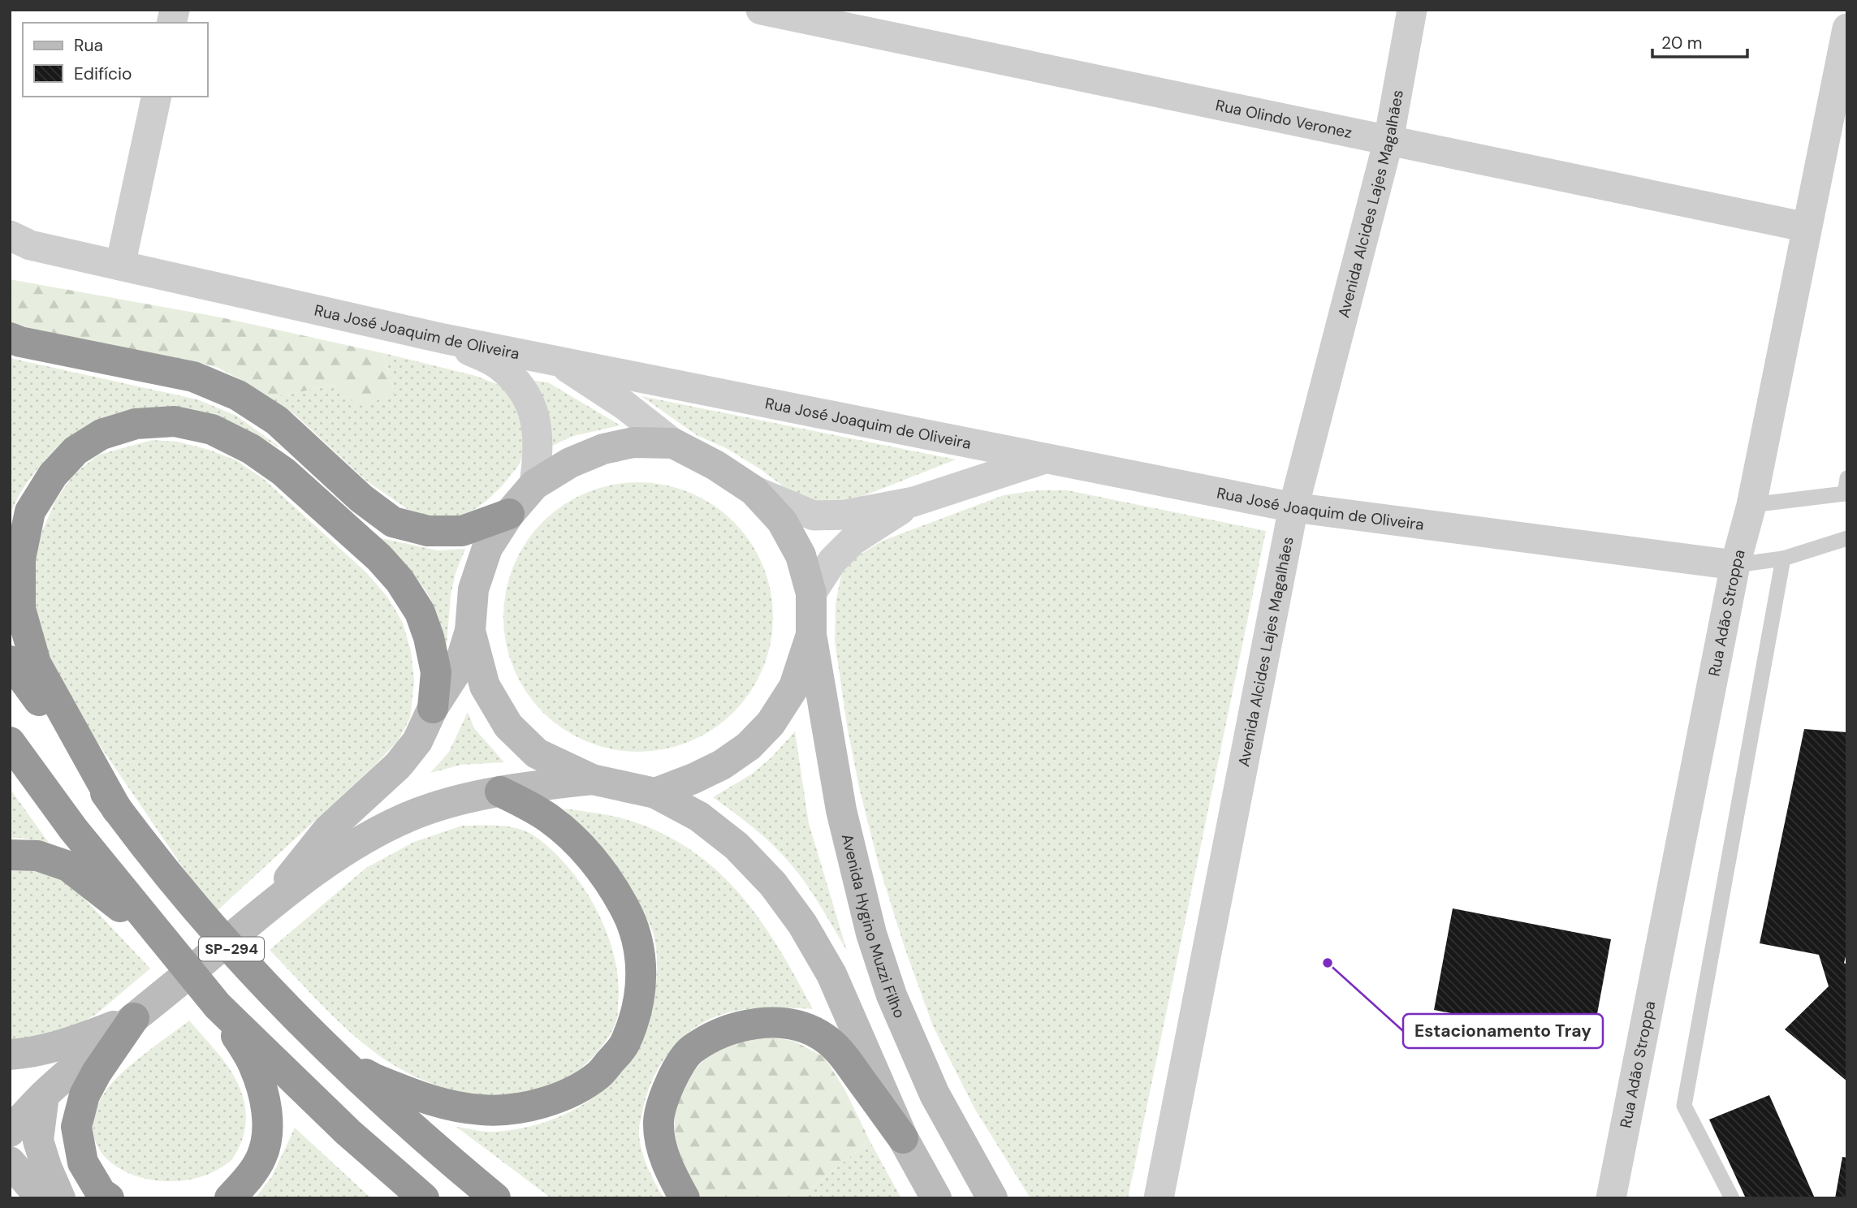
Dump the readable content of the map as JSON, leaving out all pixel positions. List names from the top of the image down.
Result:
{
  "streets": {
    "highway": ["SP-294"],
    "main road": ["Avenida Hygino Muzzi Filho"],
    "street": [
      "Rua Olindo Veronez",
      "Avenida Alcides Lajes Magalhães",
      "Rua José Joaquim de Oliveira",
      "Rua Adão Stroppa"
    ]
  },
  "crossings": [
    ["Rua Olindo Veronez", "Avenida Alcides Lajes Magalhães"],
    ["Rua Olindo Veronez", "Rua Adão Stroppa"],
    ["Avenida Alcides Lajes Magalhães", "Rua José Joaquim de Oliveira"],
    ["Rua José Joaquim de Oliveira", "Rua Adão Stroppa"]
  ],
  "places": ["Estacionamento Tray"],
  "legend": ["Rua", "Edifício"],
  "scale_bar": "20 m"
}
